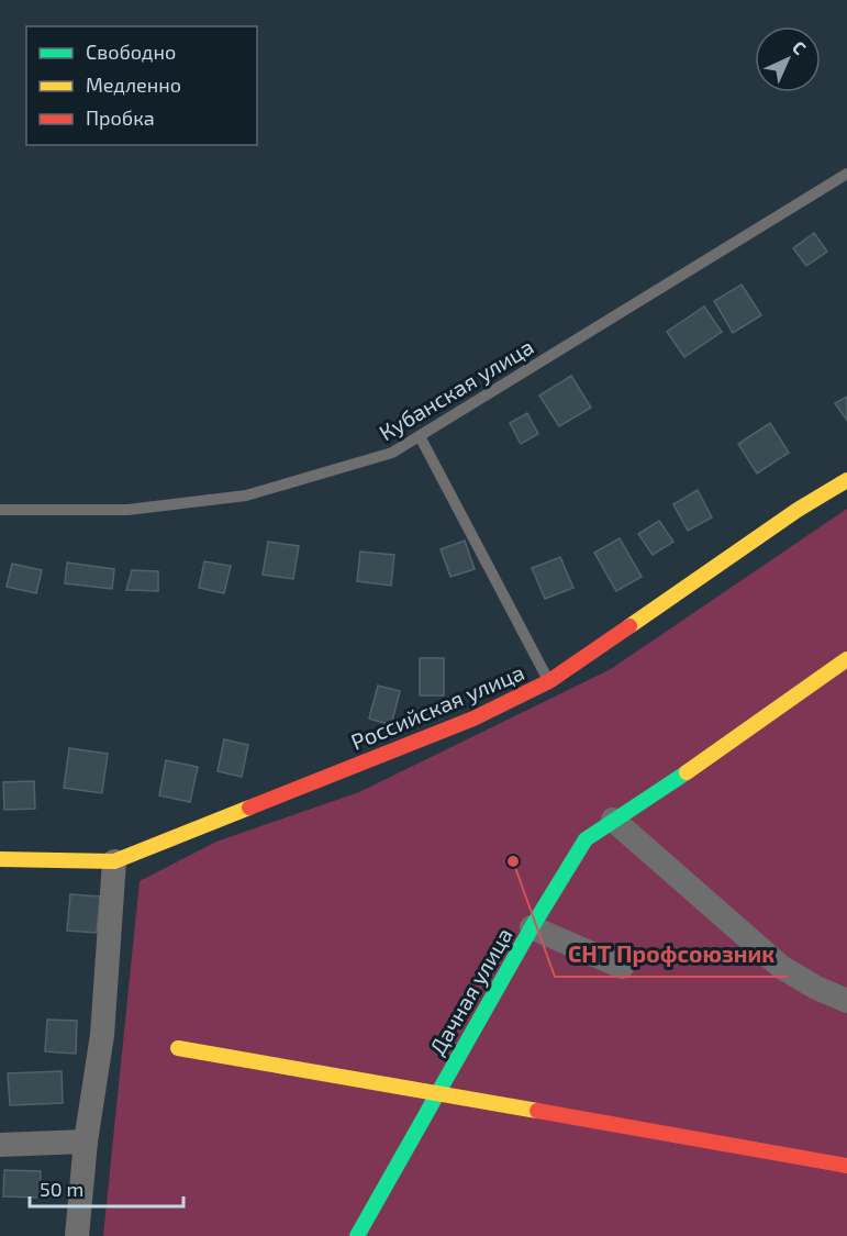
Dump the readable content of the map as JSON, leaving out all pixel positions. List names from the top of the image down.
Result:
{
  "streets": {
    "street": ["Российская улица", "Дачная улица"],
    "lane": ["Кубанская улица"]
  },
  "places": ["СНТ Профсоюзник"],
  "legend": ["Свободно", "Медленно", "Пробка"],
  "scale_bar": "50 m",
  "north": "top right"
}
